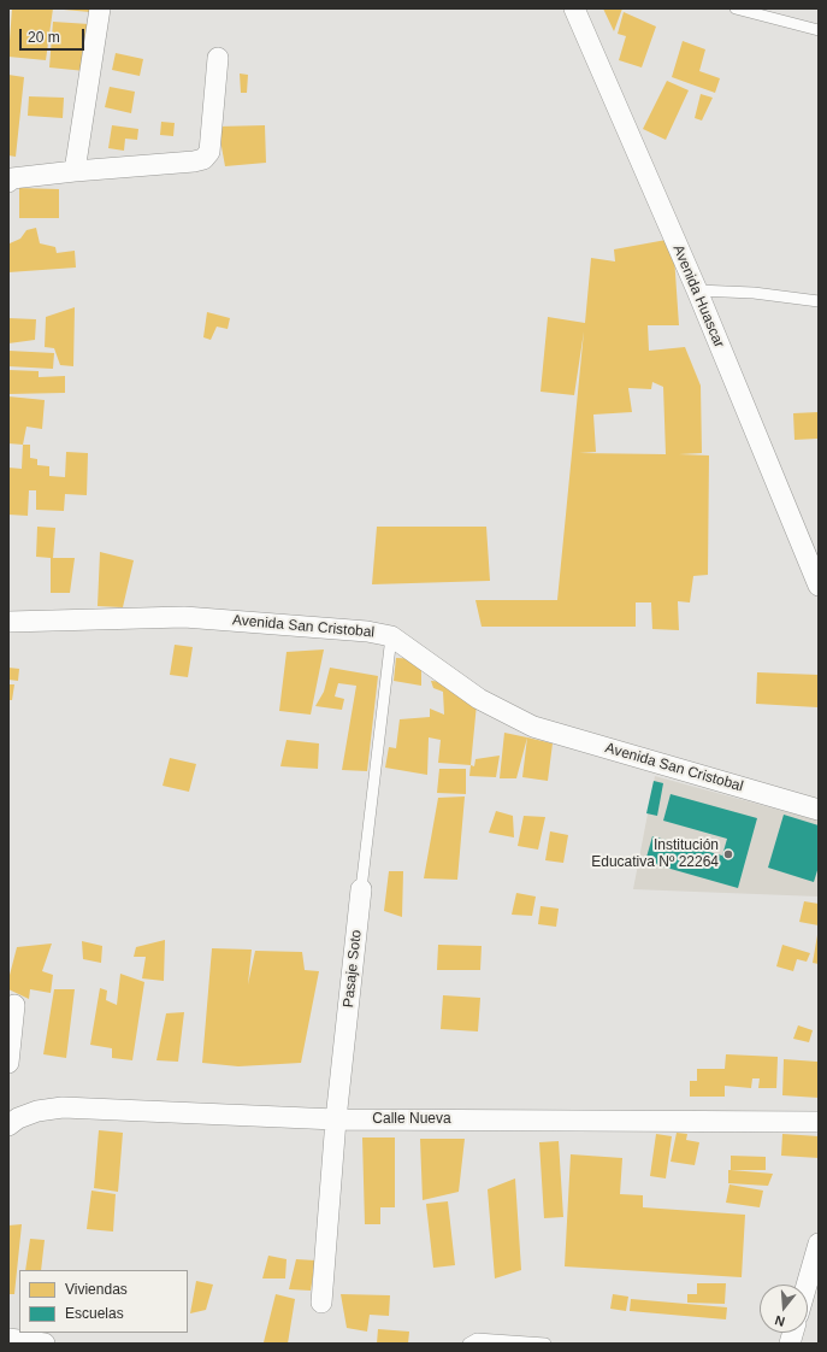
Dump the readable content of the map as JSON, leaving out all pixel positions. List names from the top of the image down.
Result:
{
  "streets": {
    "street": [
      "Avenida Huascar",
      "Avenida San Cristobal",
      "Pasaje Soto",
      "Calle Nueva"
    ]
  },
  "crossings": [
    ["Avenida San Cristobal", "Pasaje Soto"],
    ["Pasaje Soto", "Calle Nueva"]
  ],
  "places": ["Institución Educativa Nº 22264"],
  "legend": ["Viviendas", "Escuelas"],
  "scale_bar": "20 m",
  "north": "bottom"
}
